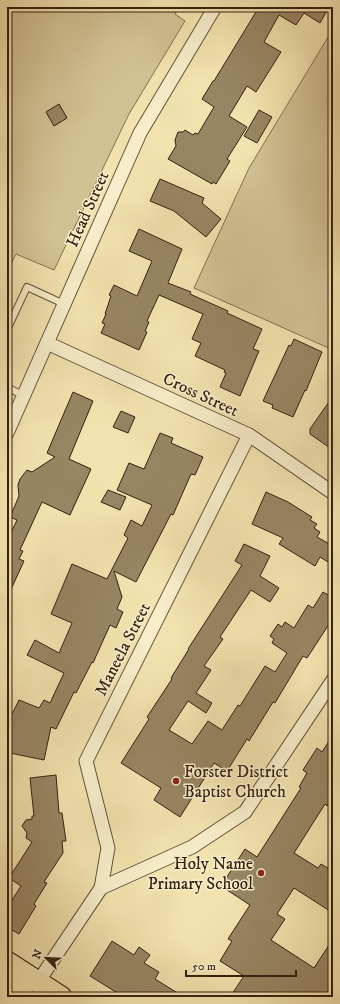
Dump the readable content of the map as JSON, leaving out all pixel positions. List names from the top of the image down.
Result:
{
  "streets": {
    "street": ["Head Street", "Cross Street", "Maneela Street"]
  },
  "crossings": [
    ["Head Street", "Cross Street"],
    ["Cross Street", "Maneela Street"]
  ],
  "places": ["Forster District Baptist Church", "Holy Name Primary School"],
  "scale_bar": "50 m",
  "north": "top left"
}
